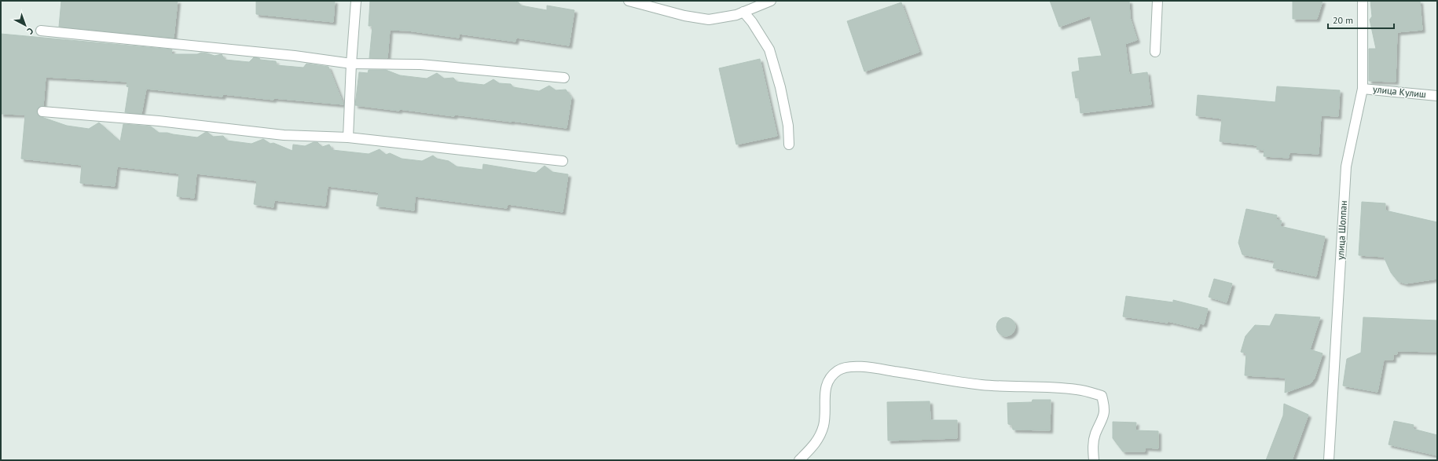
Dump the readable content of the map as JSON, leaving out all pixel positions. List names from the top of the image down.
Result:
{
  "streets": {
    "street": ["улица Кулиш", "улица Шолпан"]
  },
  "crossings": [
    ["улица Кулиш", "улица Шолпан"]
  ],
  "scale_bar": "20 m",
  "north": "bottom right"
}
